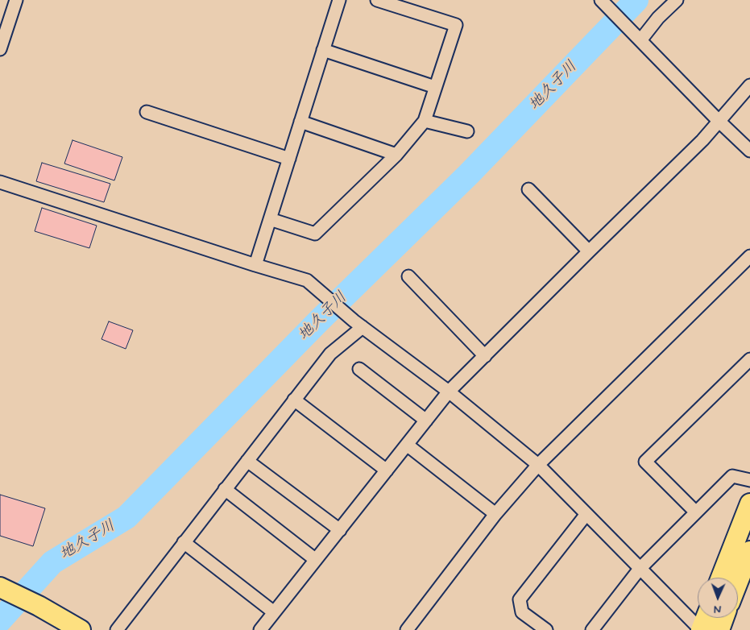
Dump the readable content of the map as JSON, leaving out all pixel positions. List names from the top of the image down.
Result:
{
  "water": ["地久子川"],
  "north": "bottom"
}
